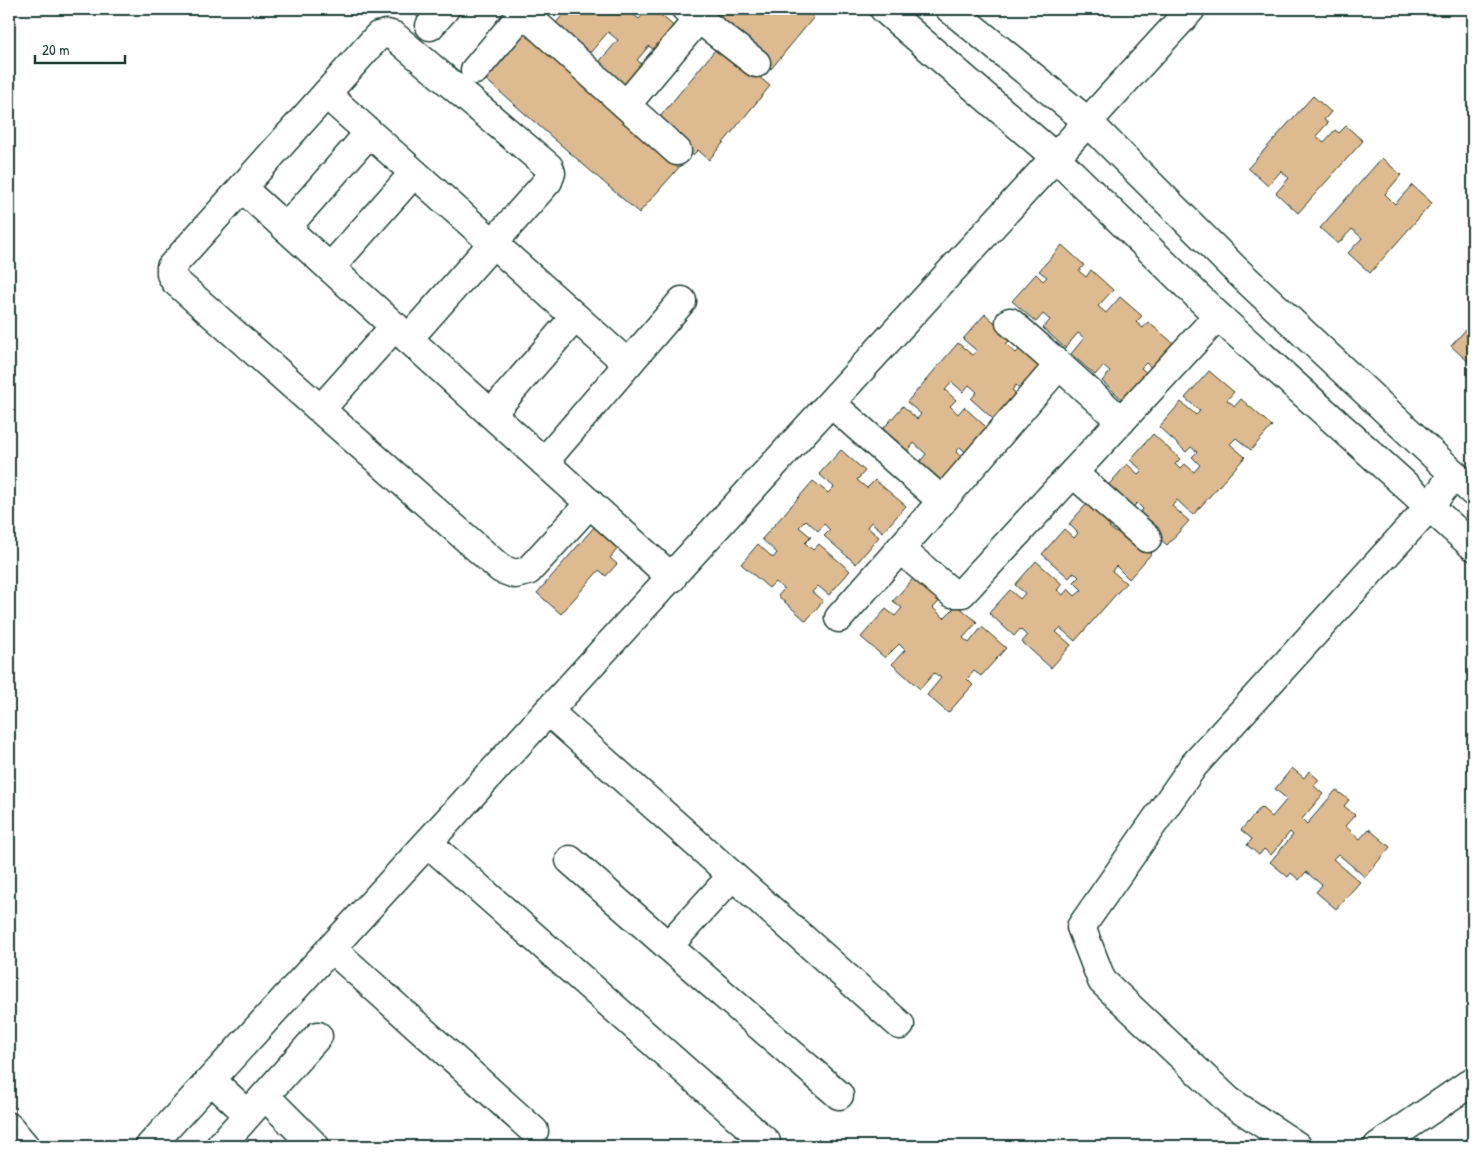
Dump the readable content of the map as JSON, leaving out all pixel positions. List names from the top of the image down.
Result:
{
  "scale_bar": "20 m"
}
